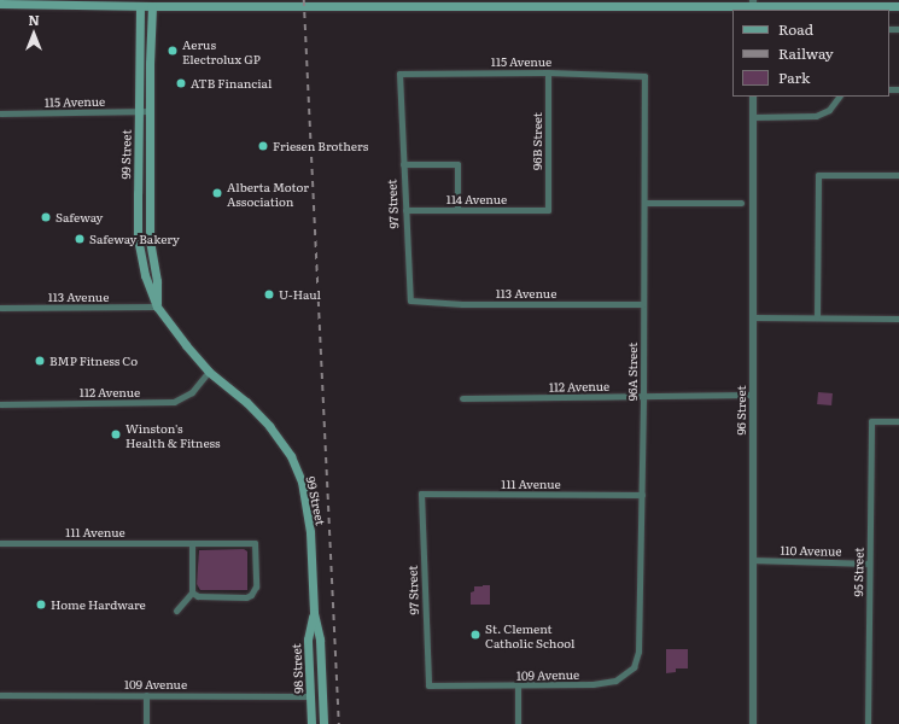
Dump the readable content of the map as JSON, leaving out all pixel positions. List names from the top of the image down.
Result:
{
  "streets": {
    "main road": ["99 Street", "98 Street"],
    "street": [
      "115 Avenue",
      "96B Street",
      "114 Avenue",
      "97 Street",
      "113 Avenue",
      "96A Street",
      "112 Avenue",
      "96 Street",
      "111 Avenue",
      "110 Avenue",
      "95 Street",
      "109 Avenue"
    ]
  },
  "crossings": [
    ["115 Avenue", "96B Street"],
    ["115 Avenue", "99 Street"],
    ["115 Avenue", "97 Street"],
    ["115 Avenue", "96A Street"],
    ["96B Street", "114 Avenue"],
    ["99 Street", "113 Avenue"],
    ["99 Street", "112 Avenue"],
    ["99 Street", "98 Street"],
    ["114 Avenue", "97 Street"],
    ["97 Street", "113 Avenue"],
    ["97 Street", "111 Avenue"],
    ["97 Street", "109 Avenue"],
    ["113 Avenue", "96A Street"],
    ["96A Street", "112 Avenue"],
    ["96A Street", "111 Avenue"],
    ["96A Street", "109 Avenue"],
    ["112 Avenue", "96 Street"],
    ["96 Street", "110 Avenue"],
    ["110 Avenue", "95 Street"],
    ["98 Street", "109 Avenue"]
  ],
  "places": [
    "Aerus Electrolux GP",
    "ATB Financial",
    "Friesen Brothers",
    "Alberta Motor Association",
    "Safeway",
    "Safeway Bakery",
    "U-Haul",
    "BMP Fitness Co",
    "Winston's Health & Fitness",
    "Home Hardware",
    "St. Clement Catholic School"
  ],
  "legend": ["Road", "Railway", "Park"],
  "north": "top"
}
